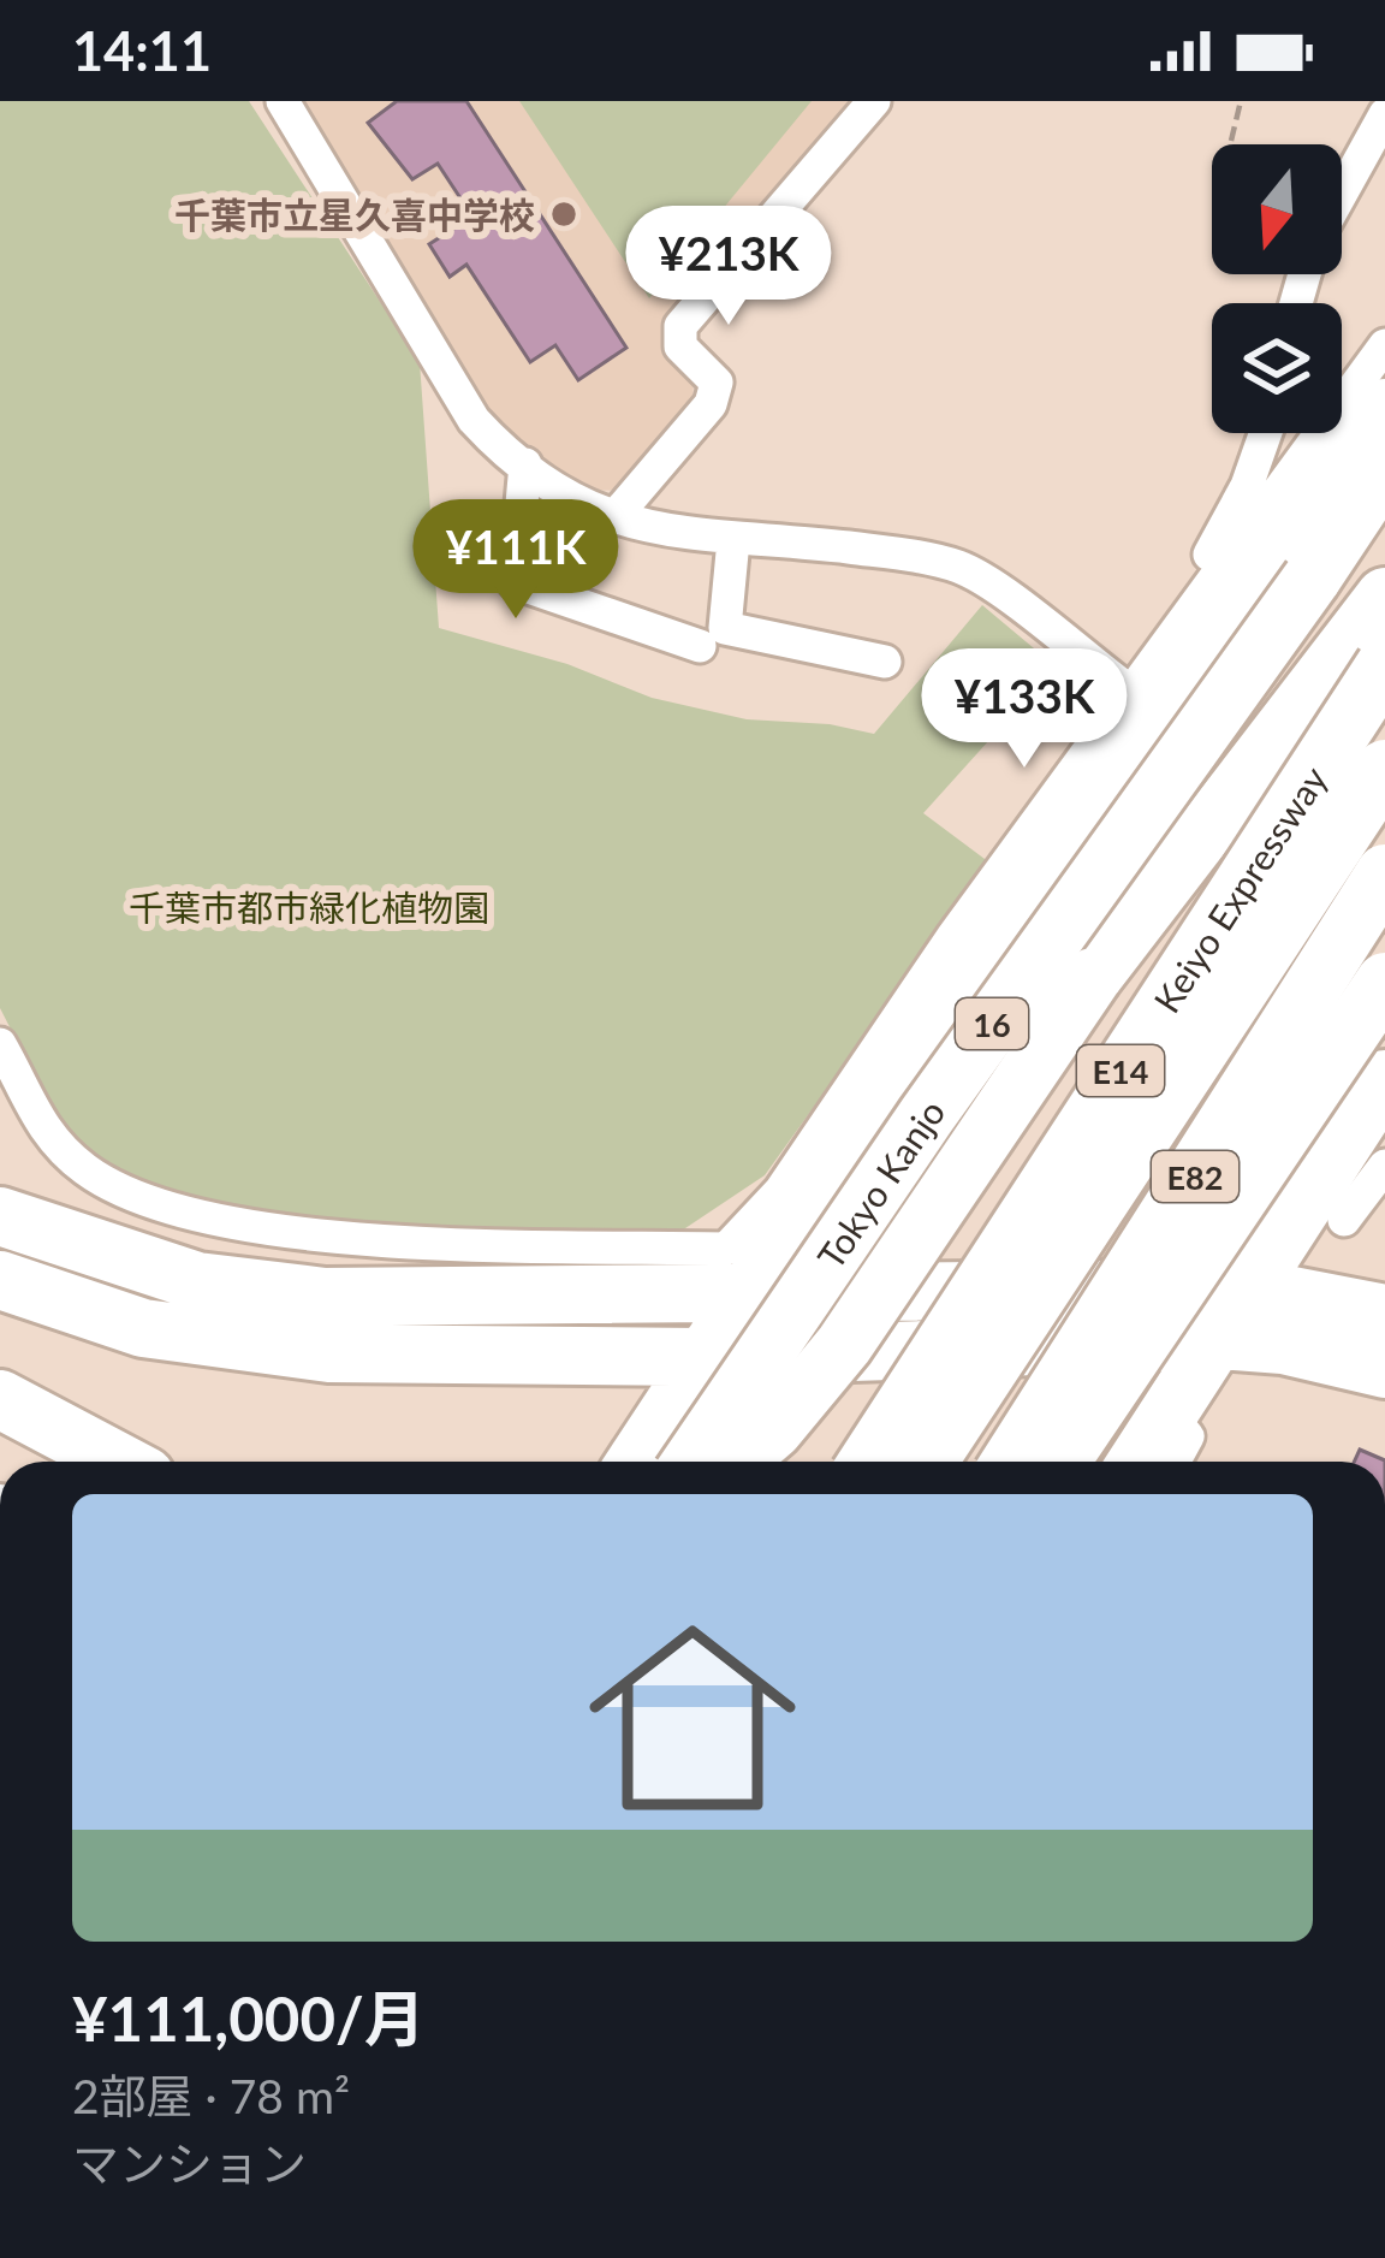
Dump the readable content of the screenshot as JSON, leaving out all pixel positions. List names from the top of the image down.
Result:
{
  "streets": {
    "highway": [
      "Keiyo Expressway",
      "16",
      "E14",
      "E82",
      "Tokyo Kanjo"
    ]
  },
  "parks": ["千葉市都市緑化植物園"],
  "places": ["千葉市立星久喜中学校"],
  "north": "bottom",
  "page": {
    "status": "14:11",
    "price": ["¥213K", "¥111K", "¥133K"],
    "list": [
      {
        "name": "¥111,000/月",
        "note": "2部屋 · 78 m² · マンション"
      }
    ]
  }
}
